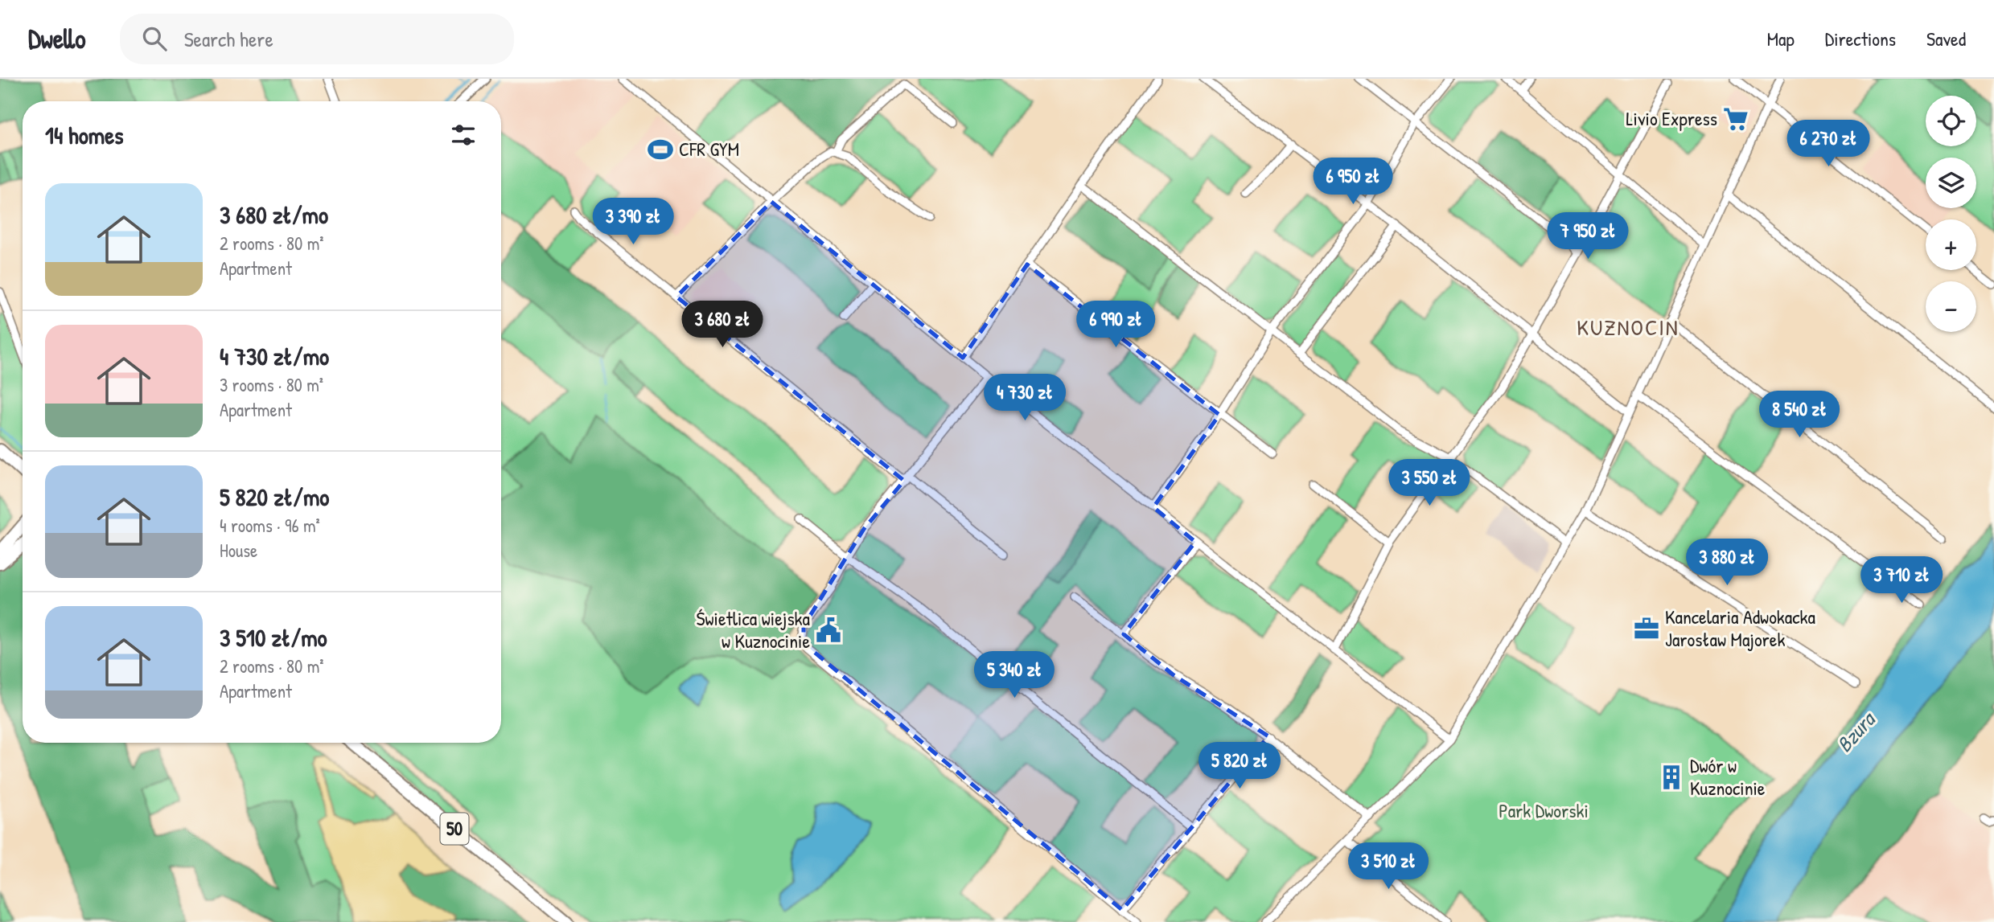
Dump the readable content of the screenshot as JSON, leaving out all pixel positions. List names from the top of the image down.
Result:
{
  "streets": {
    "main road": ["50"]
  },
  "districts": ["KUZNOCIN"],
  "water": ["Bzura"],
  "parks": ["Park Dworski"],
  "places": {
    "supermarket": ["Livio Express"],
    "sports": ["CFR GYM"],
    "office": ["Kancelaria Adwokacka Jarosław Majorek"],
    "public building": ["Świetlica wiejska w Kuznocinie"],
    "building": ["Dwór w Kuznocinie"]
  },
  "page": {
    "header": "Dwello",
    "search": "Search here",
    "nav": ["Map", "Directions", "Saved"],
    "map_buttons": ["+", "−"],
    "heading": "14 homes",
    "price": [
      "6 270 zł",
      "6 950 zł",
      "3 390 zł",
      "7 950 zł",
      "3 680 zł",
      "6 990 zł",
      "4 730 zł",
      "8 540 zł",
      "3 550 zł",
      "3 880 zł",
      "3 710 zł",
      "5 340 zł",
      "5 820 zł",
      "3 510 zł"
    ],
    "list": [
      {
        "name": "3 680 zł/mo",
        "note": "2 rooms · 80 m² · Apartment"
      },
      {
        "name": "4 730 zł/mo",
        "note": "3 rooms · 80 m² · Apartment"
      },
      {
        "name": "5 820 zł/mo",
        "note": "4 rooms · 96 m² · House"
      },
      {
        "name": "3 510 zł/mo",
        "note": "2 rooms · 80 m² · Apartment"
      }
    ]
  }
}
